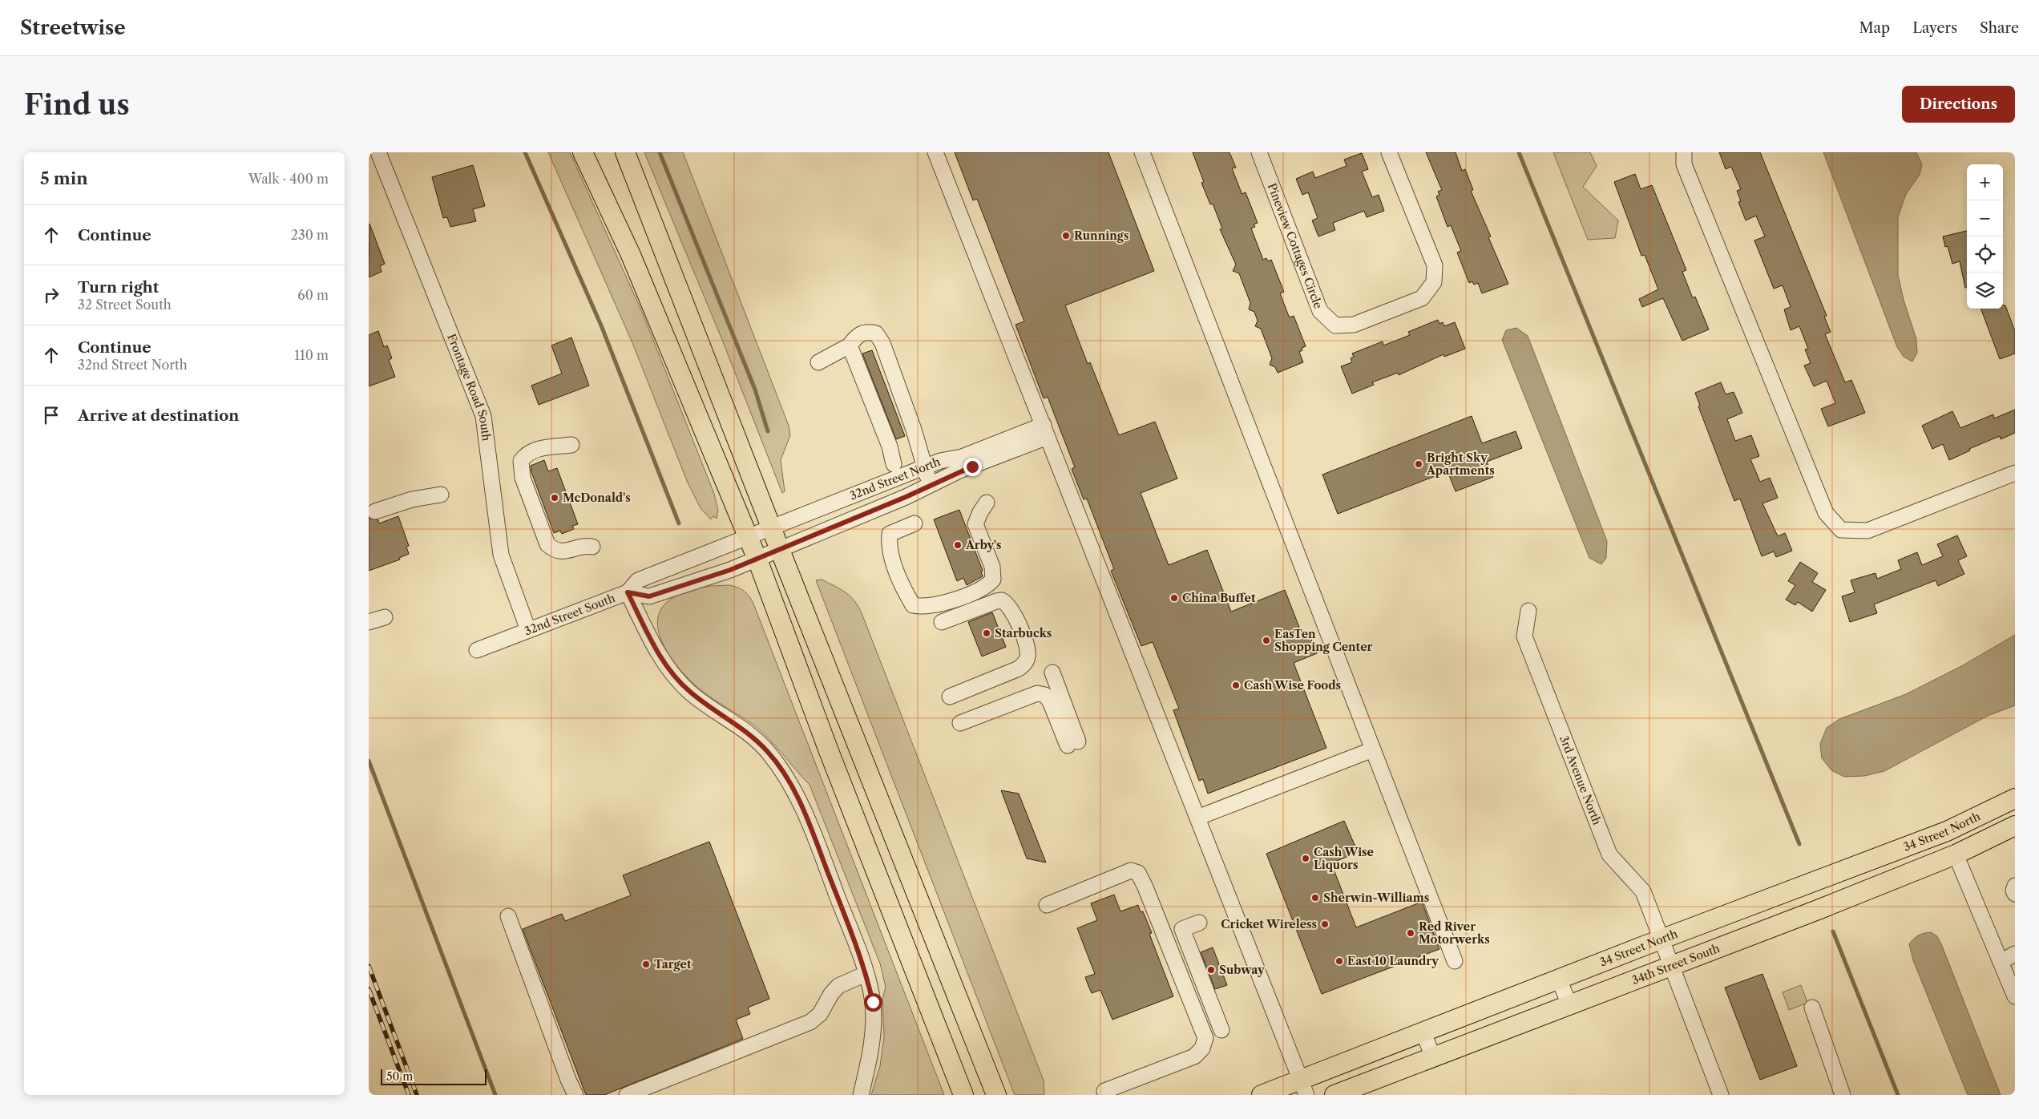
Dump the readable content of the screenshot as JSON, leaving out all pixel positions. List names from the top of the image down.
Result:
{
  "streets": {
    "main road": ["34 Street North", "34th Street South"],
    "street": [
      "Pineview Cottages Circle",
      "Frontage Road South",
      "32nd Street North",
      "32nd Street South",
      "3rd Avenue North"
    ]
  },
  "crossings": [
    ["Frontage Road South", "32nd Street South"],
    ["32nd Street North", "32nd Street South"],
    ["3rd Avenue North", "34 Street North"],
    ["3rd Avenue North", "34th Street South"]
  ],
  "places": [
    "Runnings",
    "Bright Sky Apartments",
    "McDonald's",
    "Arby's",
    "China Buffet",
    "Starbucks",
    "EasTen Shopping Center",
    "Cash Wise Foods",
    "Cash Wise Liquors",
    "Sherwin-Williams",
    "Cricket Wireless",
    "Red River Motorwerks",
    "East 10 Laundry",
    "Target",
    "Subway"
  ],
  "scale_bar": "50 m",
  "page": {
    "header": "Streetwise",
    "nav": ["Map", "Layers", "Share"],
    "buttons": "Directions",
    "title": "Find us",
    "heading": ["5 min", "Walk · 400 m"],
    "map_buttons": ["+", "−"],
    "list": [
      ["Continue", "230 m"],
      ["Turn right", "32 Street South", "60 m"],
      ["Continue", "32nd Street North", "110 m"],
      "Arrive at destination"
    ],
    "scale": "50 m"
  }
}
